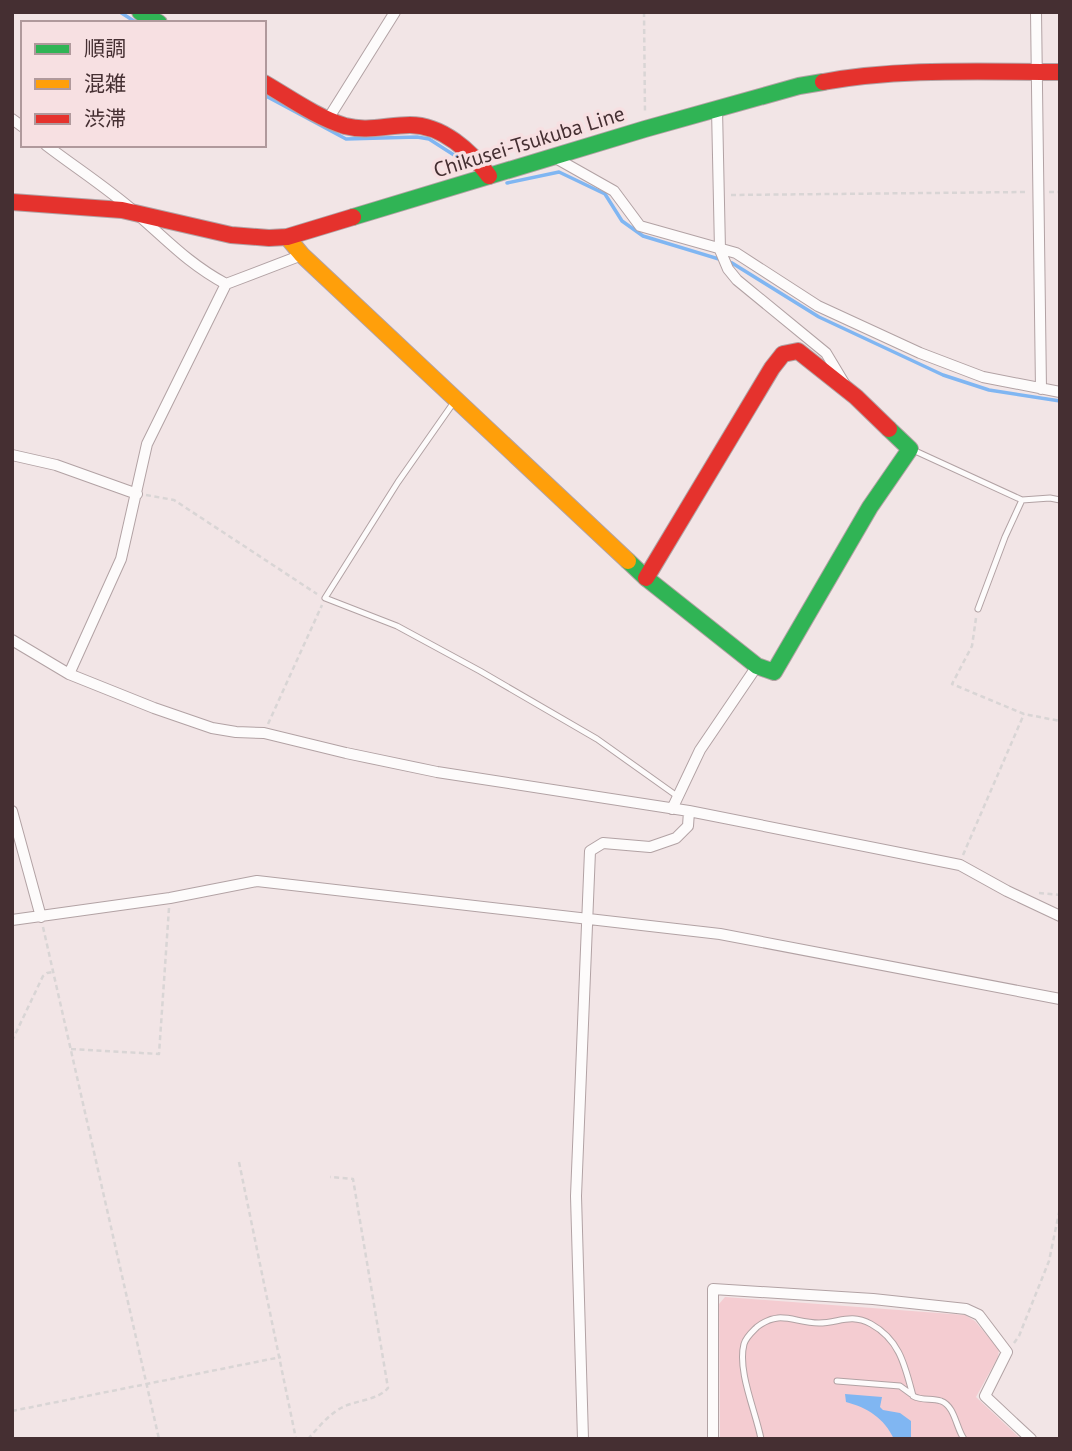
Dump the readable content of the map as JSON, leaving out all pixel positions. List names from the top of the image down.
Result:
{
  "streets": {
    "street": ["Chikusei-Tsukuba Line"]
  },
  "legend": ["順調", "混雑", "渋滞"]
}
